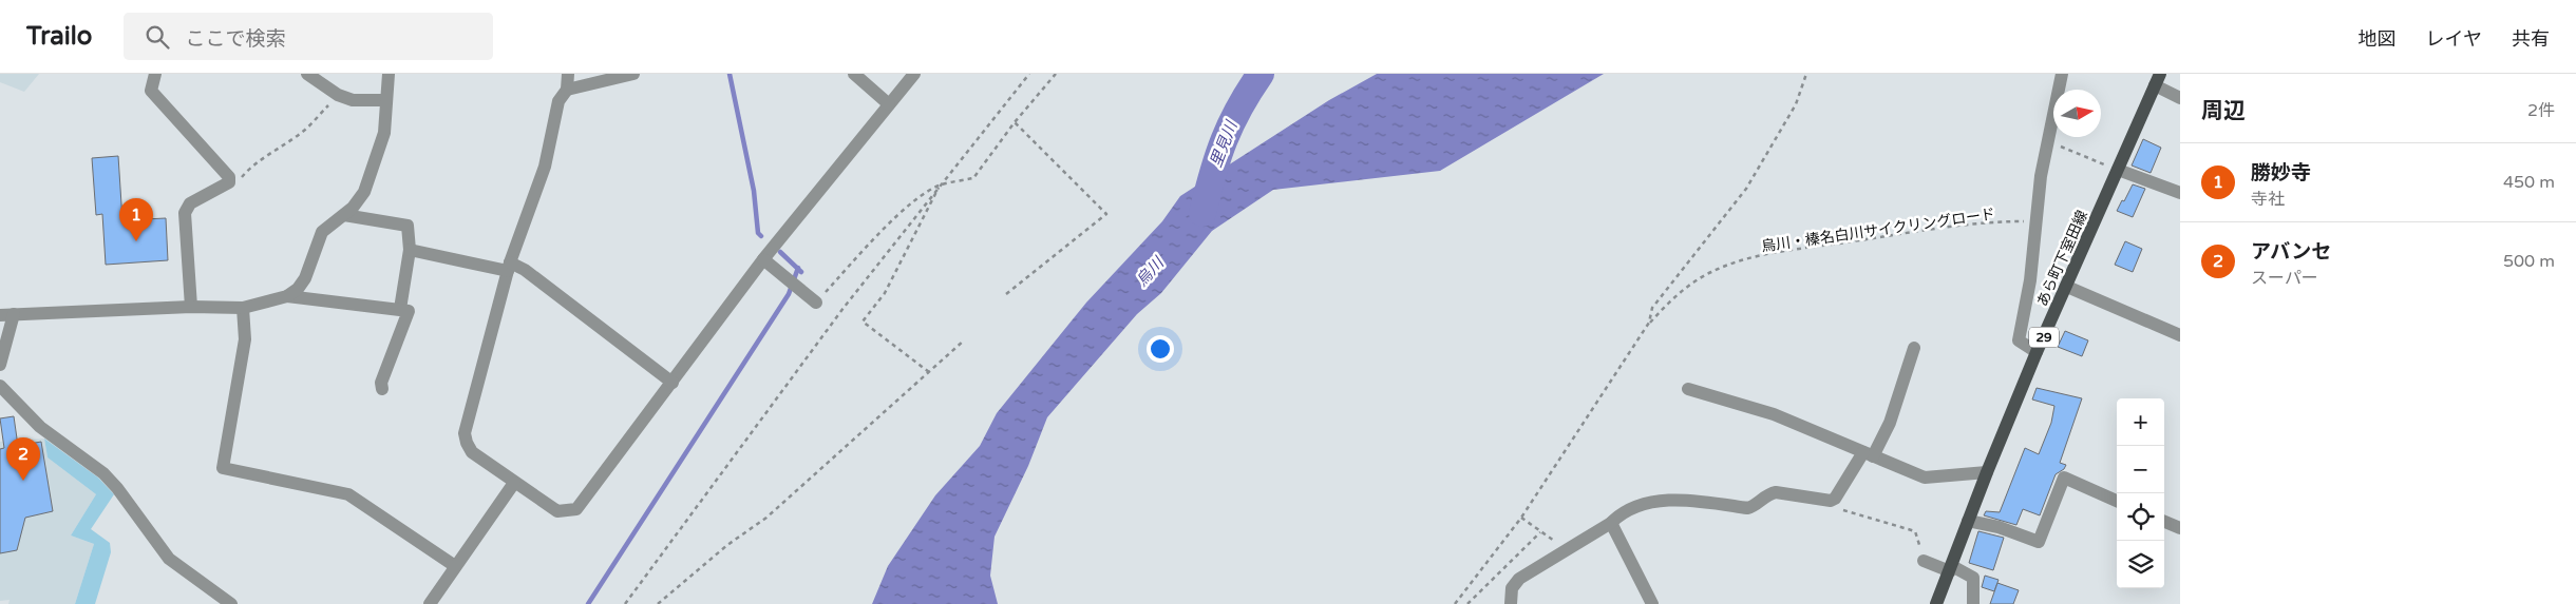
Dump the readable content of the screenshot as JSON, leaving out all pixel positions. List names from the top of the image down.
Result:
{
  "streets": {
    "main road": ["あら町下室田線", "29"],
    "path": ["烏川・榛名白川サイクリングロード"]
  },
  "water": ["里見川", "烏川"],
  "north": "right",
  "page": {
    "header": "Trailo",
    "search": "ここで検索",
    "nav": ["地図", "レイヤ", "共有"],
    "heading": ["周辺", "2件"],
    "list": [
      {
        "mark": "1",
        "name": "勝妙寺",
        "note": "寺社",
        "value": "450 m"
      },
      {
        "mark": "2",
        "name": "アバンセ",
        "note": "スーパー",
        "value": "500 m"
      }
    ],
    "pins": ["1", "2"],
    "map_buttons": ["+", "−"]
  }
}
